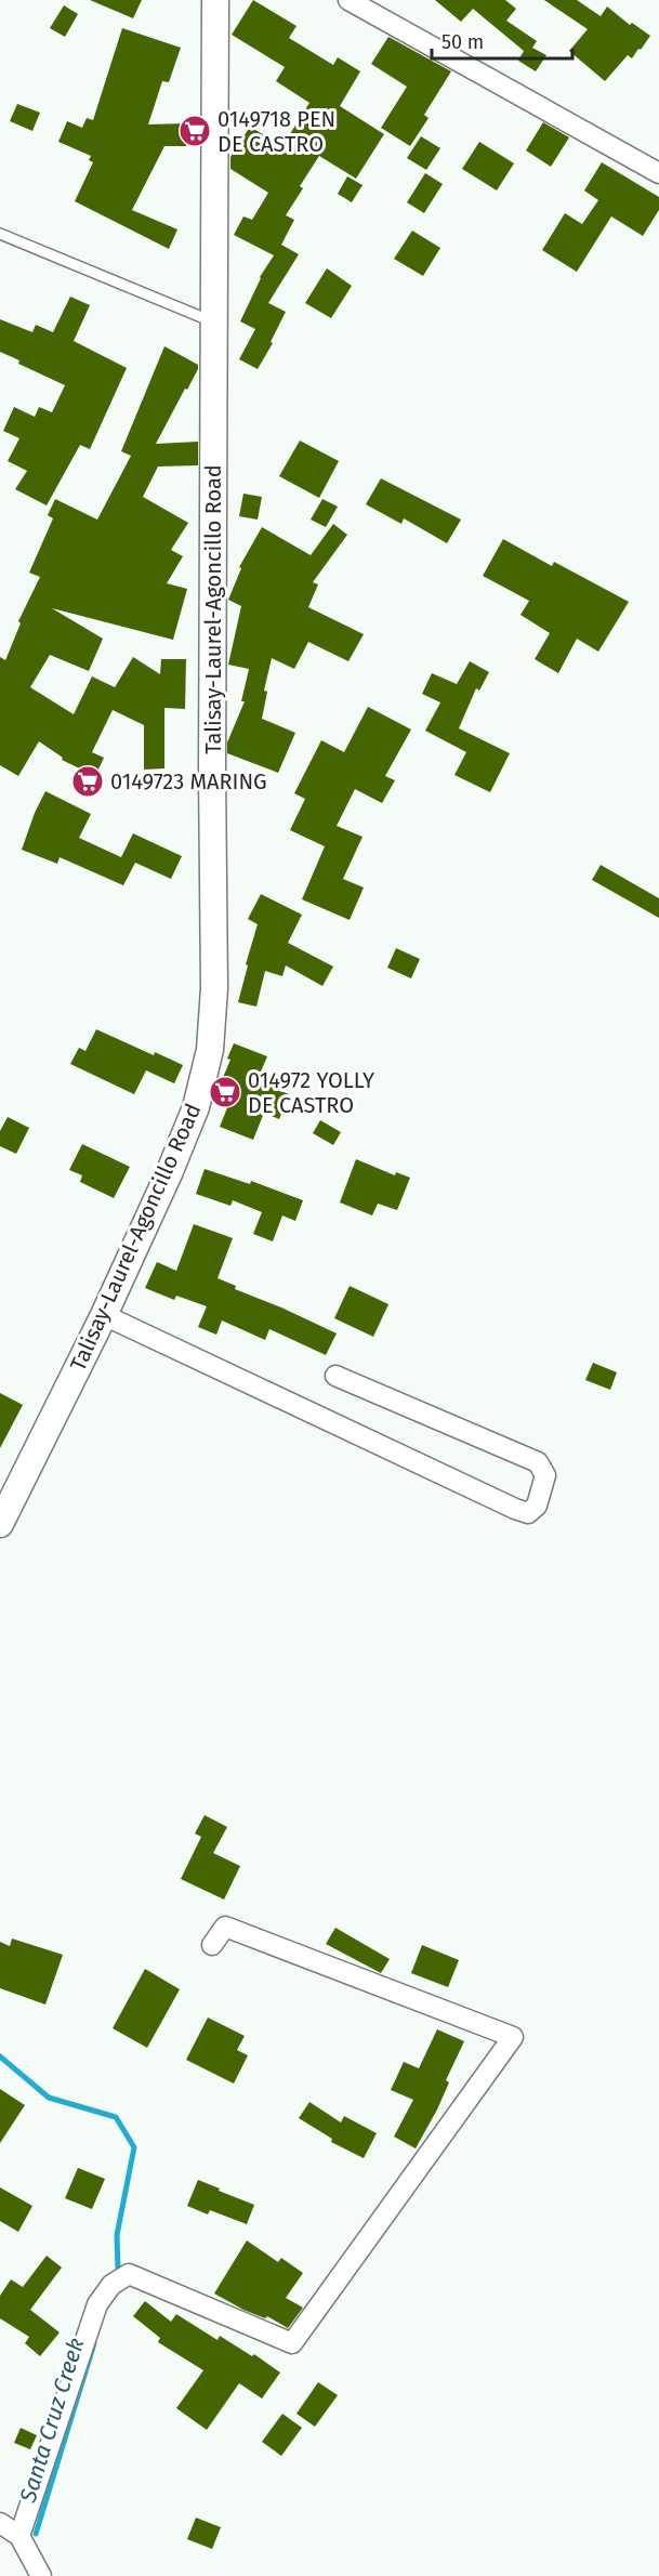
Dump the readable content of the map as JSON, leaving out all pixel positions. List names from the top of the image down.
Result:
{
  "streets": {
    "main road": ["Talisay-Laurel-Agoncillo Road"]
  },
  "water": ["Santa Cruz Creek"],
  "places": {
    "supermarket": ["0149718 PEN DE CASTRO", "0149723 MARING", "014972 YOLLY DE CASTRO"]
  },
  "scale_bar": "50 m"
}
